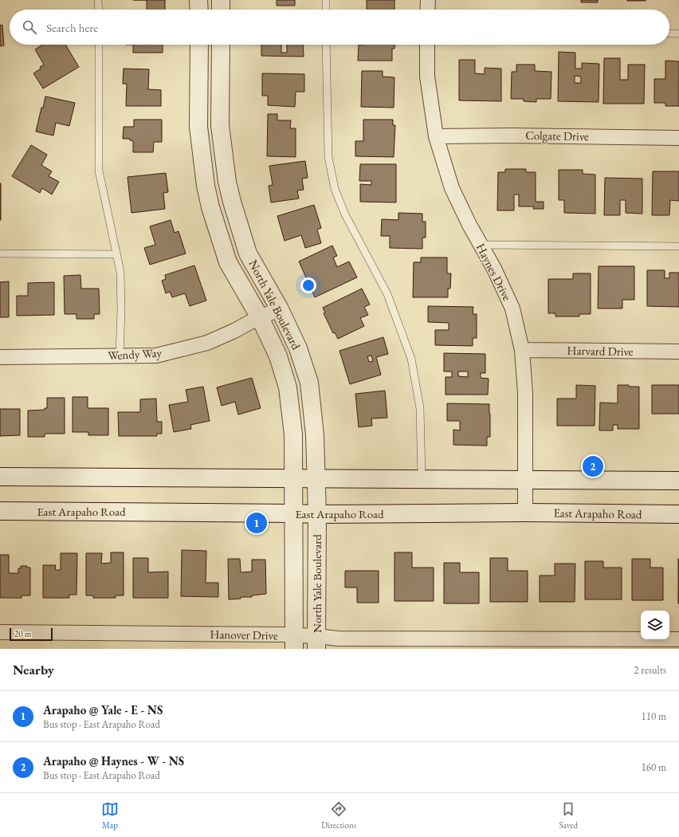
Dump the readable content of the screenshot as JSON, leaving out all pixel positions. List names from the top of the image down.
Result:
{
  "streets": {
    "main road": ["North Yale Boulevard", "East Arapaho Road"],
    "street": [
      "Colgate Drive",
      "Haynes Drive",
      "Harvard Drive",
      "Wendy Way",
      "Hanover Drive"
    ]
  },
  "crossings": [
    ["Colgate Drive", "Haynes Drive"],
    ["Haynes Drive", "Harvard Drive"],
    ["Haynes Drive", "East Arapaho Road"],
    ["North Yale Boulevard", "Wendy Way"],
    ["North Yale Boulevard", "East Arapaho Road"],
    ["North Yale Boulevard", "Hanover Drive"]
  ],
  "scale_bar": "20 m",
  "page": {
    "search": "Search here",
    "pins": ["2", "1"],
    "scale": "20 m",
    "heading": ["Nearby", "2 results"],
    "list": [
      {
        "mark": "1",
        "name": "Arapaho @ Yale - E - NS",
        "note": "Bus stop · East Arapaho Road",
        "value": "110 m"
      },
      {
        "mark": "2",
        "name": "Arapaho @ Haynes - W - NS",
        "note": "Bus stop · East Arapaho Road",
        "value": "160 m"
      }
    ],
    "nav": ["Map", "Directions", "Saved"]
  }
}
